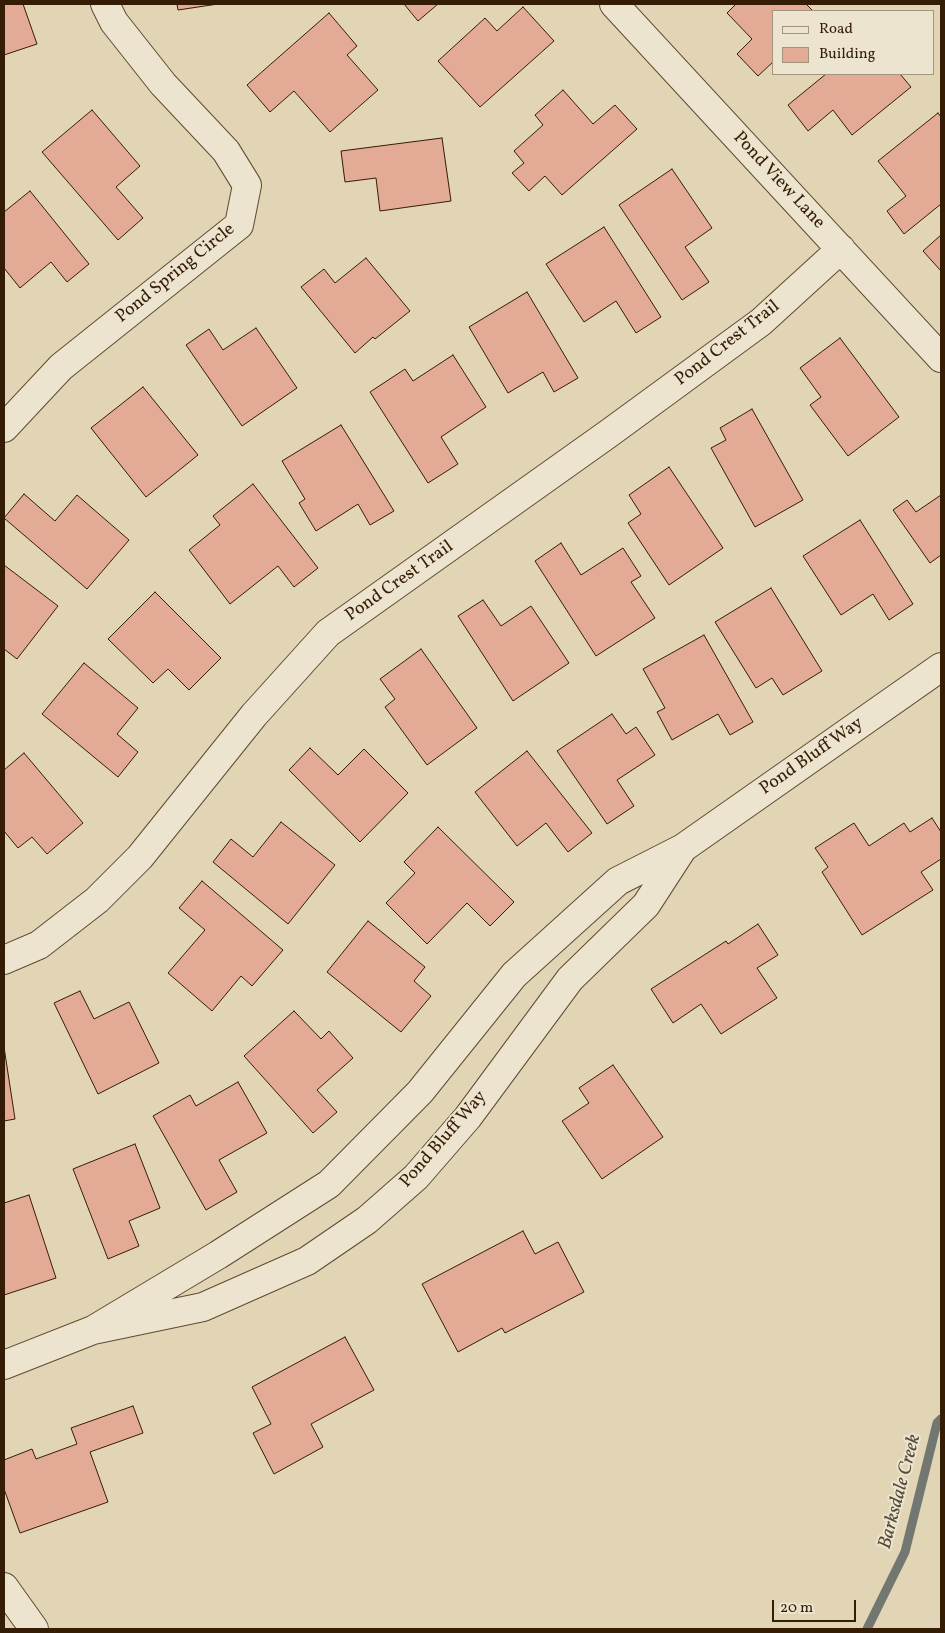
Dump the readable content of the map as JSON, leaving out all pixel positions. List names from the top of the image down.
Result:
{
  "streets": {
    "street": [
      "Pond View Lane",
      "Pond Spring Circle",
      "Pond Crest Trail",
      "Pond Bluff Way"
    ]
  },
  "crossings": [
    ["Pond View Lane", "Pond Crest Trail"]
  ],
  "water": ["Barksdale Creek"],
  "legend": ["Road", "Building"],
  "scale_bar": "20 m"
}
